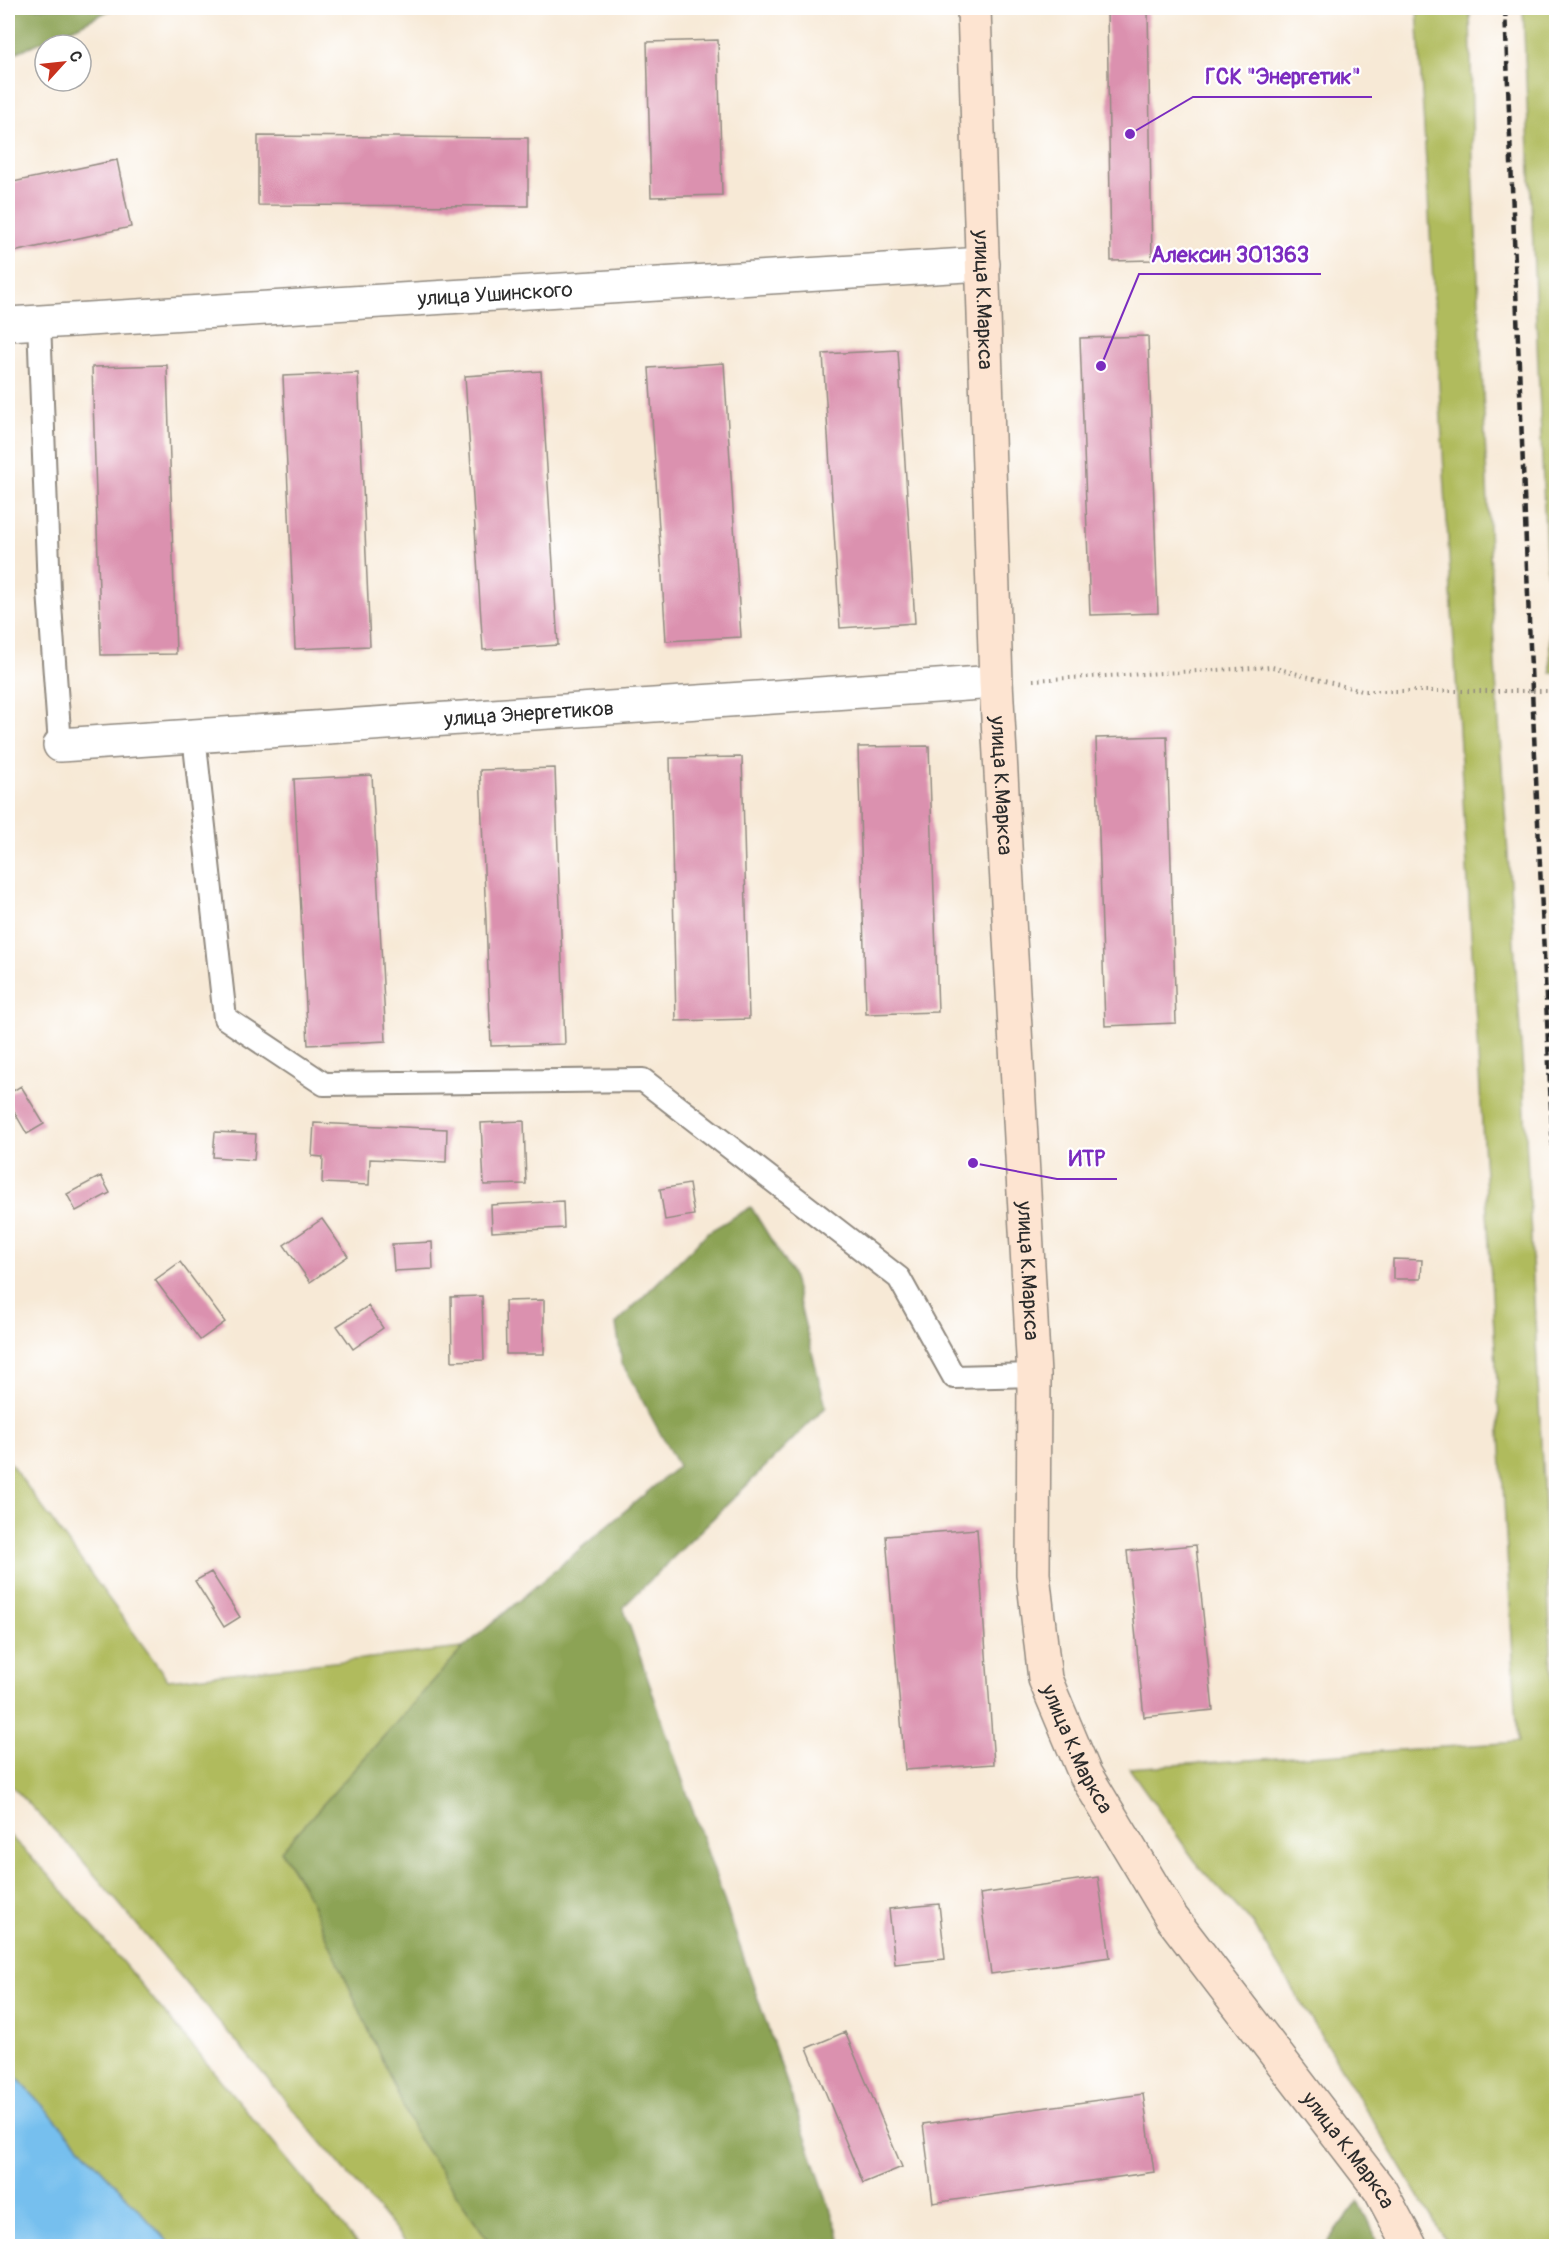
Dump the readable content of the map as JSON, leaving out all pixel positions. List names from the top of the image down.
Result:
{
  "streets": {
    "main road": ["улица К.Маркса"],
    "street": ["улица Ушинского", "улица Энергетиков"]
  },
  "crossings": [
    ["улица Ушинского", "улица К.Маркса"],
    ["улица К.Маркса", "улица Энергетиков"]
  ],
  "places": ["ГСК \"Энергетик\"", "Алексин 301363", "ИТР"],
  "north": "top right"
}
